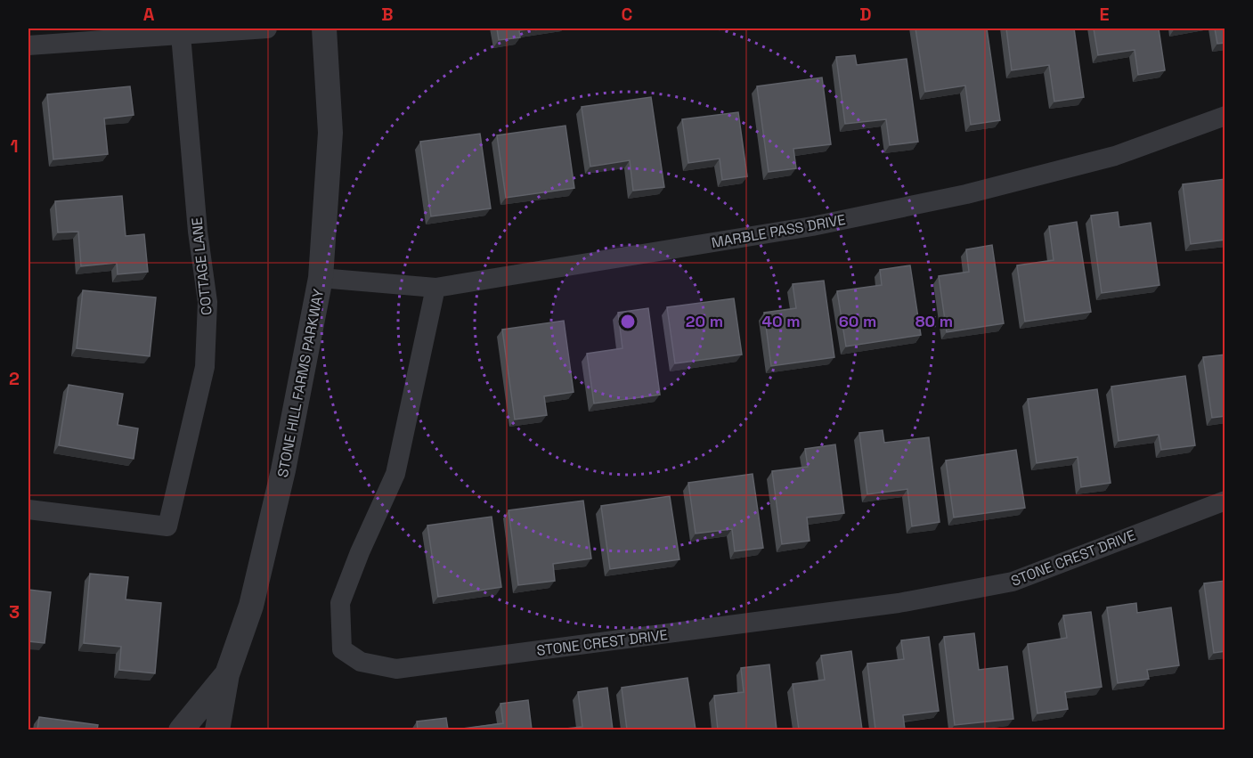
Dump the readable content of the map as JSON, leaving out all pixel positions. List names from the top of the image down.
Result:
{
  "streets": {
    "street": [
      "MARBLE PASS DRIVE",
      "COTTAGE LANE",
      "STONE HILL FARMS PARKWAY",
      "STONE CREST DRIVE"
    ]
  },
  "crossings": [
    ["MARBLE PASS DRIVE", "STONE HILL FARMS PARKWAY"],
    ["MARBLE PASS DRIVE", "STONE CREST DRIVE"]
  ],
  "grid": {
    "columns": [
      "A",
      "B",
      "C",
      "D",
      "E"
    ],
    "rows": ["1", "2", "3"]
  },
  "rings": [
    "20 m",
    "40 m",
    "60 m",
    "80 m"
  ]
}
